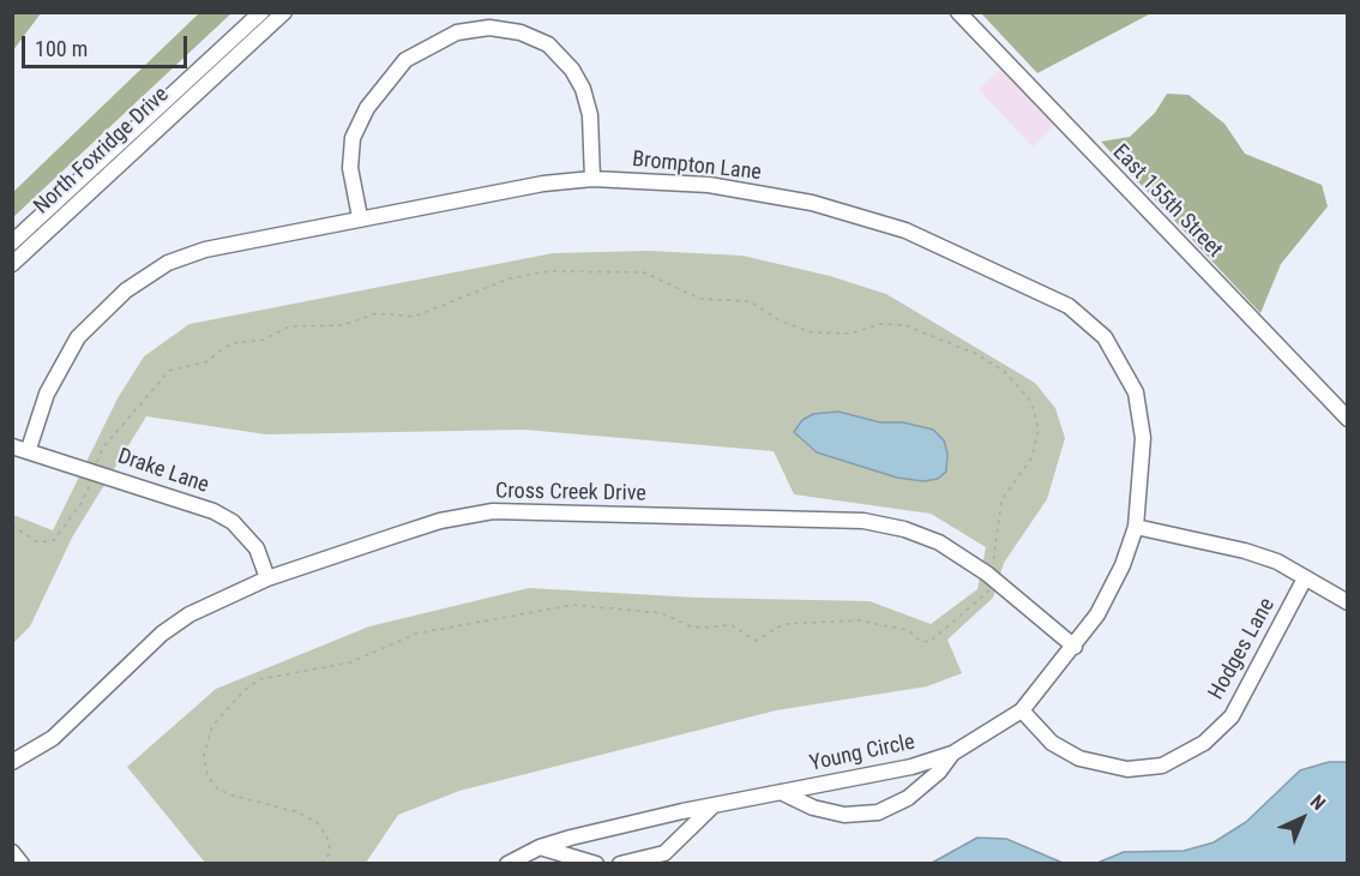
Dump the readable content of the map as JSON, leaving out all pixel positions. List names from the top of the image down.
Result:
{
  "streets": {
    "street": [
      "North Foxridge Drive",
      "Brompton Lane",
      "East 155th Street",
      "Drake Lane",
      "Cross Creek Drive",
      "Hodges Lane",
      "Young Circle"
    ]
  },
  "crossings": [
    ["Brompton Lane", "Drake Lane"],
    ["Brompton Lane", "Cross Creek Drive"],
    ["Brompton Lane", "Young Circle"],
    ["Drake Lane", "Cross Creek Drive"],
    ["Cross Creek Drive", "Young Circle"],
    ["Hodges Lane", "Young Circle"]
  ],
  "scale_bar": "100 m",
  "north": "top right"
}
